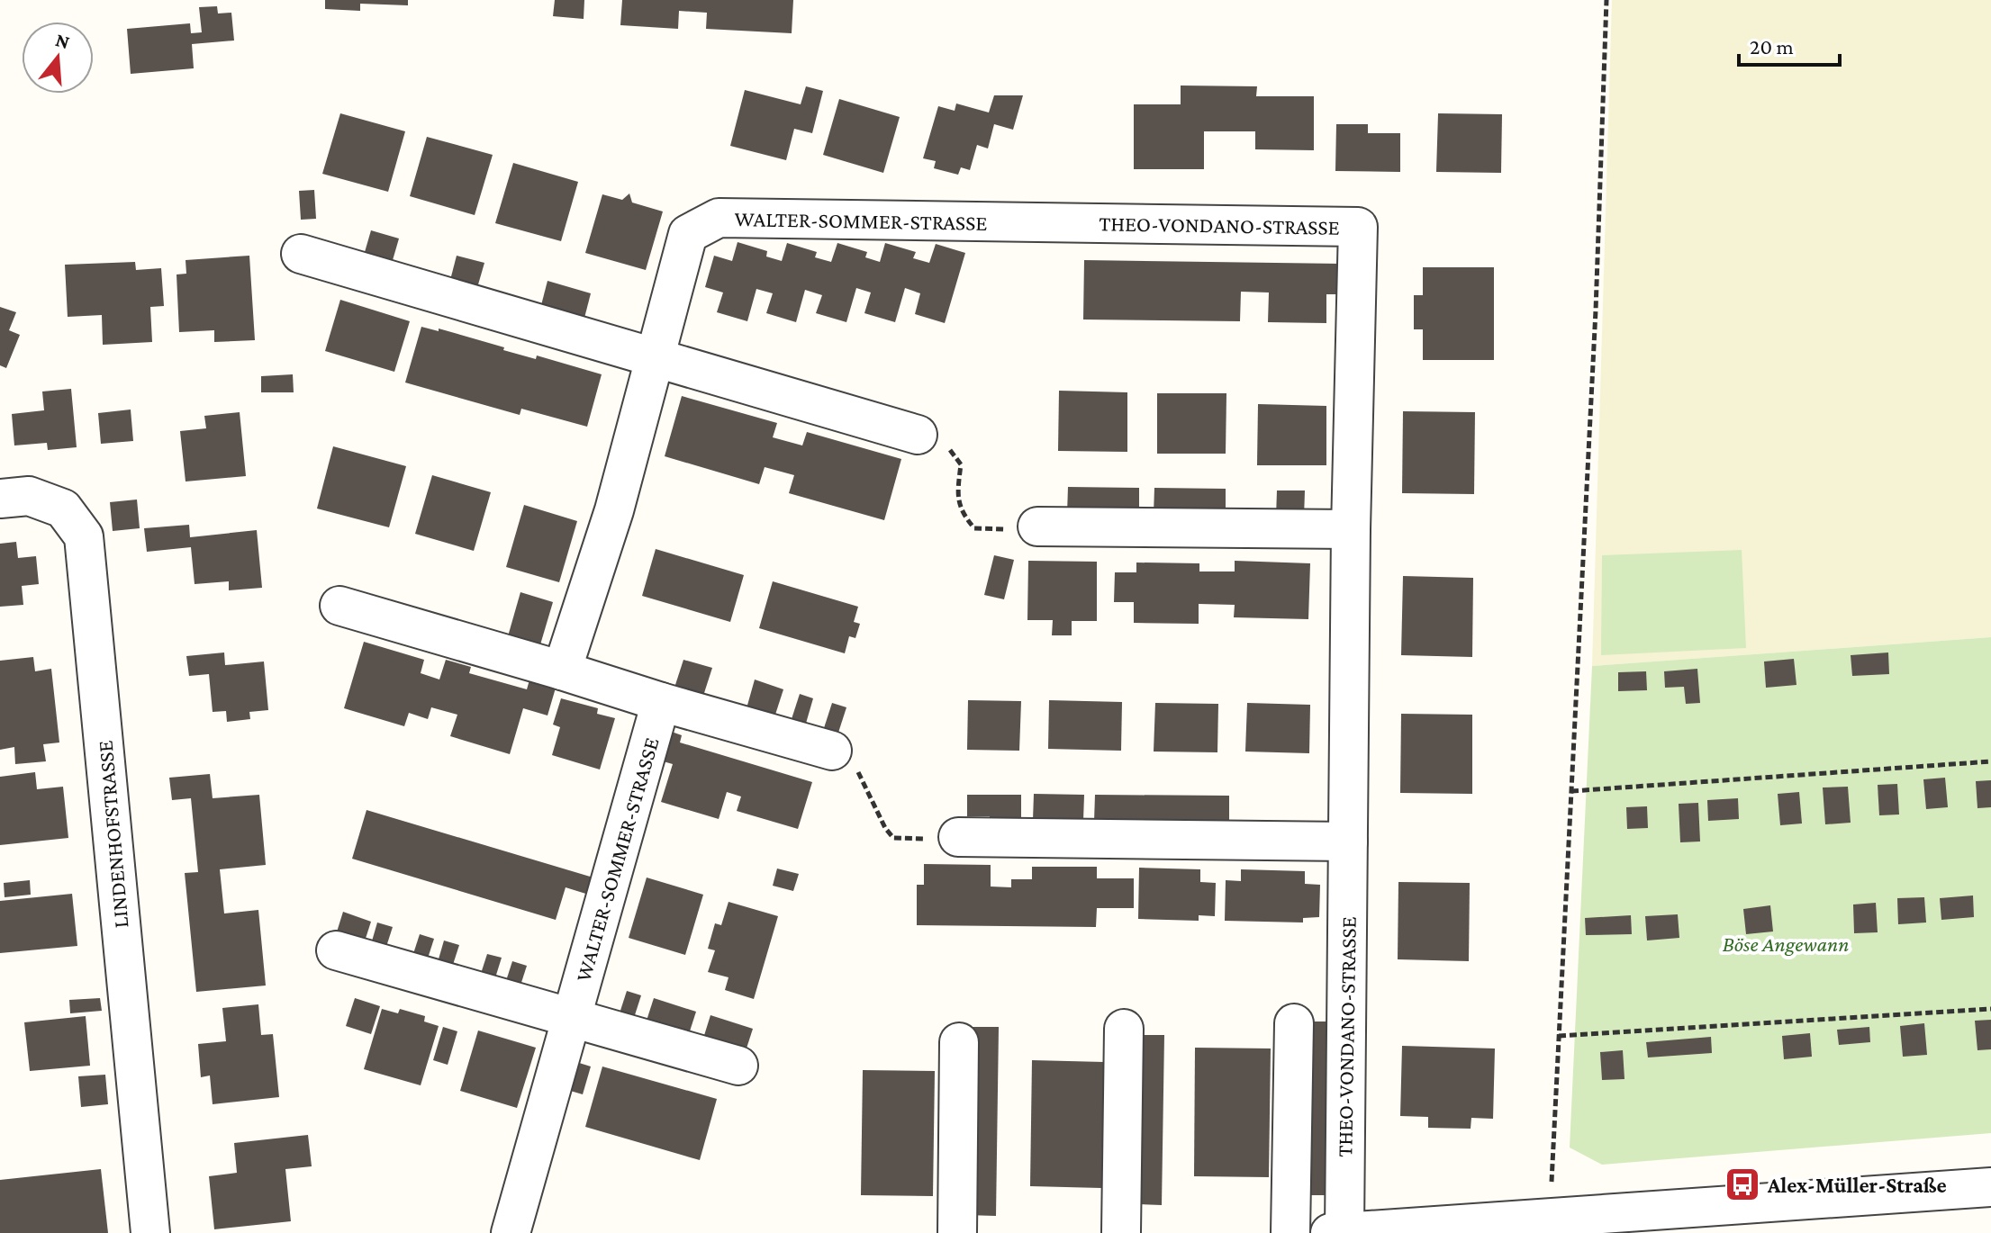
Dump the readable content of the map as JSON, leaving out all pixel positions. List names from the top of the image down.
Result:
{
  "streets": {
    "street": ["WALTER-SOMMER-STRASSE", "THEO-VONDANO-STRASSE", "LINDENHOFSTRASSE"]
  },
  "crossings": [
    ["WALTER-SOMMER-STRASSE", "THEO-VONDANO-STRASSE"]
  ],
  "parks": ["Böse Angewann"],
  "places": {
    "bus stop": ["Alex-Müller-Straße"]
  },
  "scale_bar": "20 m",
  "north": "top"
}
